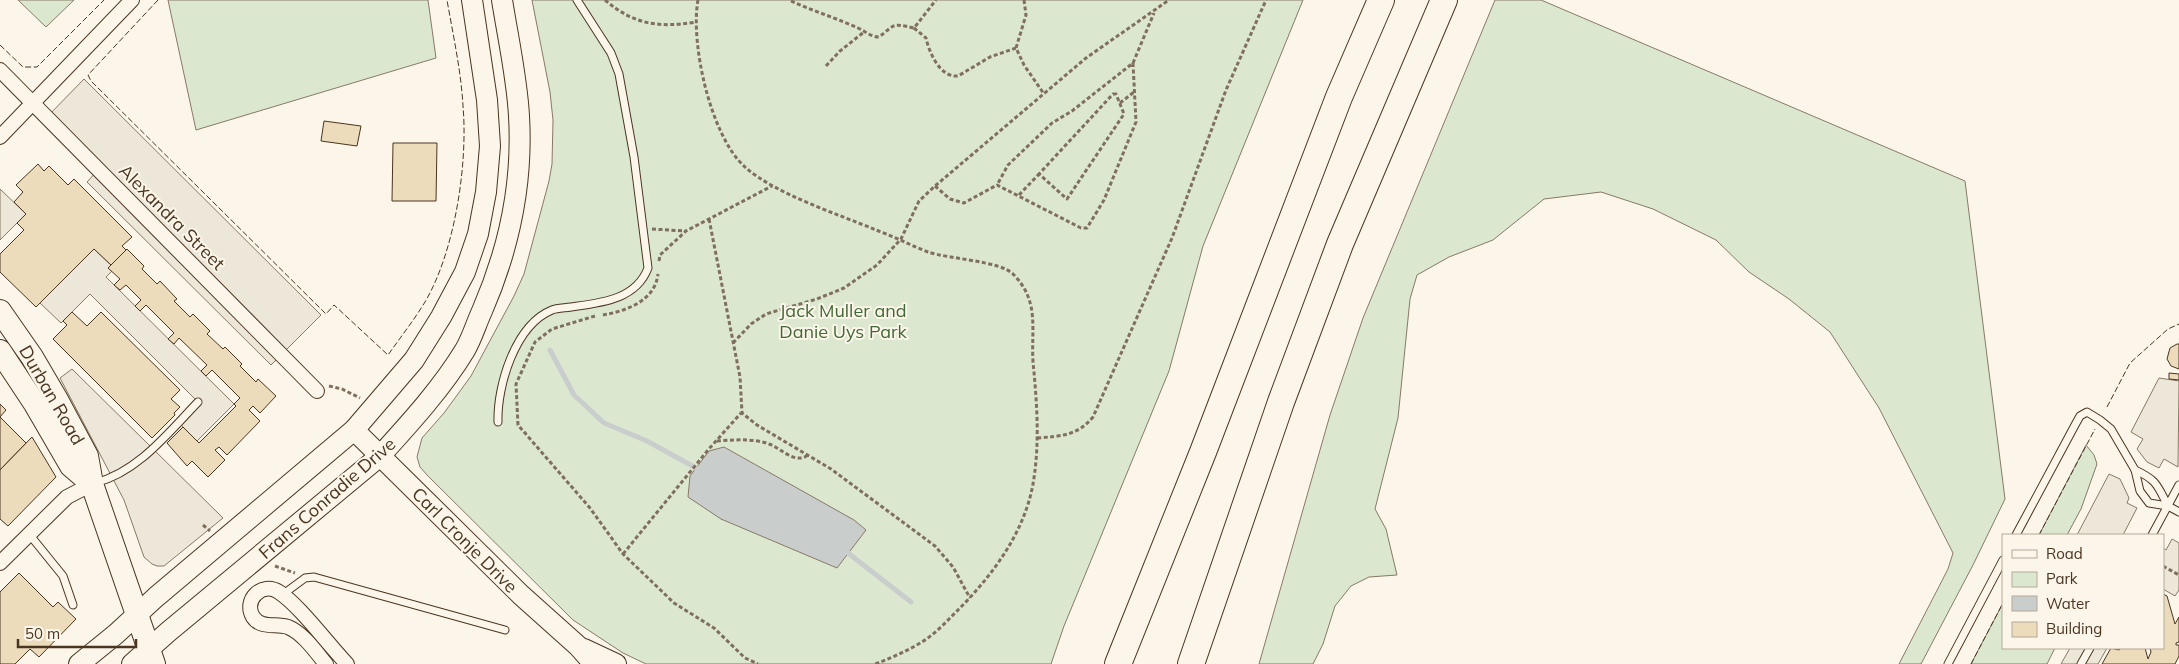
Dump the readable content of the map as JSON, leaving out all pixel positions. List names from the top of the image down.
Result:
{
  "streets": {
    "main road": ["Durban Road", "Frans Conradie Drive", "Carl Cronje Drive"],
    "street": ["Alexandra Street"]
  },
  "crossings": [
    ["Durban Road", "Frans Conradie Drive"],
    ["Frans Conradie Drive", "Carl Cronje Drive"]
  ],
  "parks": ["Jack Muller and Danie Uys Park"],
  "legend": [
    "Road",
    "Park",
    "Water",
    "Building"
  ],
  "scale_bar": "50 m"
}
